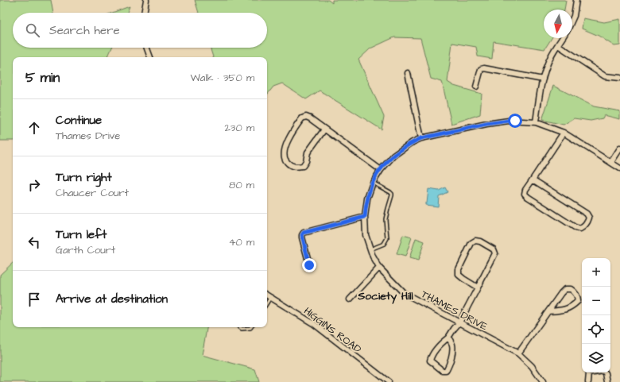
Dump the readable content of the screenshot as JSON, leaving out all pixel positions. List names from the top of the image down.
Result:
{
  "streets": {
    "street": ["THAMES DRIVE", "HIGGINS ROAD"]
  },
  "districts": ["Society Hill"],
  "north": "bottom",
  "page": {
    "search": "Search here",
    "heading": ["5 min", "Walk · 350 m"],
    "list": [
      ["Continue", "Thames Drive", "230 m"],
      ["Turn right", "Chaucer Court", "80 m"],
      ["Turn left", "Garth Court", "40 m"],
      "Arrive at destination"
    ],
    "map_buttons": ["+", "−"]
  }
}
